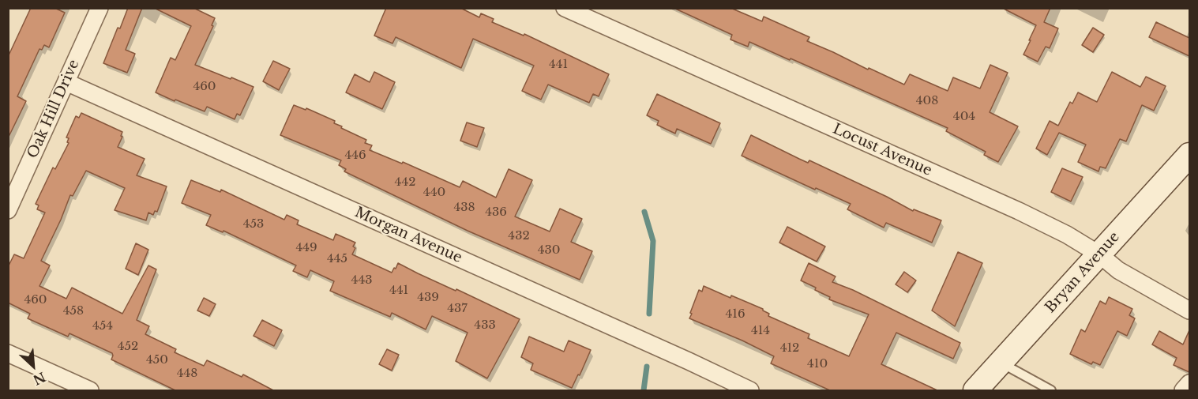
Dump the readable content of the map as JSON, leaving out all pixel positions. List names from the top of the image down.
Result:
{
  "streets": {
    "street": [
      "Oak Hill Drive",
      "Locust Avenue",
      "Morgan Avenue",
      "Bryan Avenue"
    ]
  },
  "crossings": [
    ["Oak Hill Drive", "Morgan Avenue"],
    ["Locust Avenue", "Bryan Avenue"]
  ],
  "house_numbers": [
    "441",
    "460",
    "408",
    "404",
    "446",
    "442",
    "440",
    "438",
    "436",
    "453",
    "432",
    "449",
    "430",
    "445",
    "443",
    "441",
    "439",
    "460",
    "437",
    "458",
    "416",
    "433",
    "454",
    "414",
    "452",
    "412",
    "450",
    "410",
    "448"
  ],
  "north": "bottom right"
}
